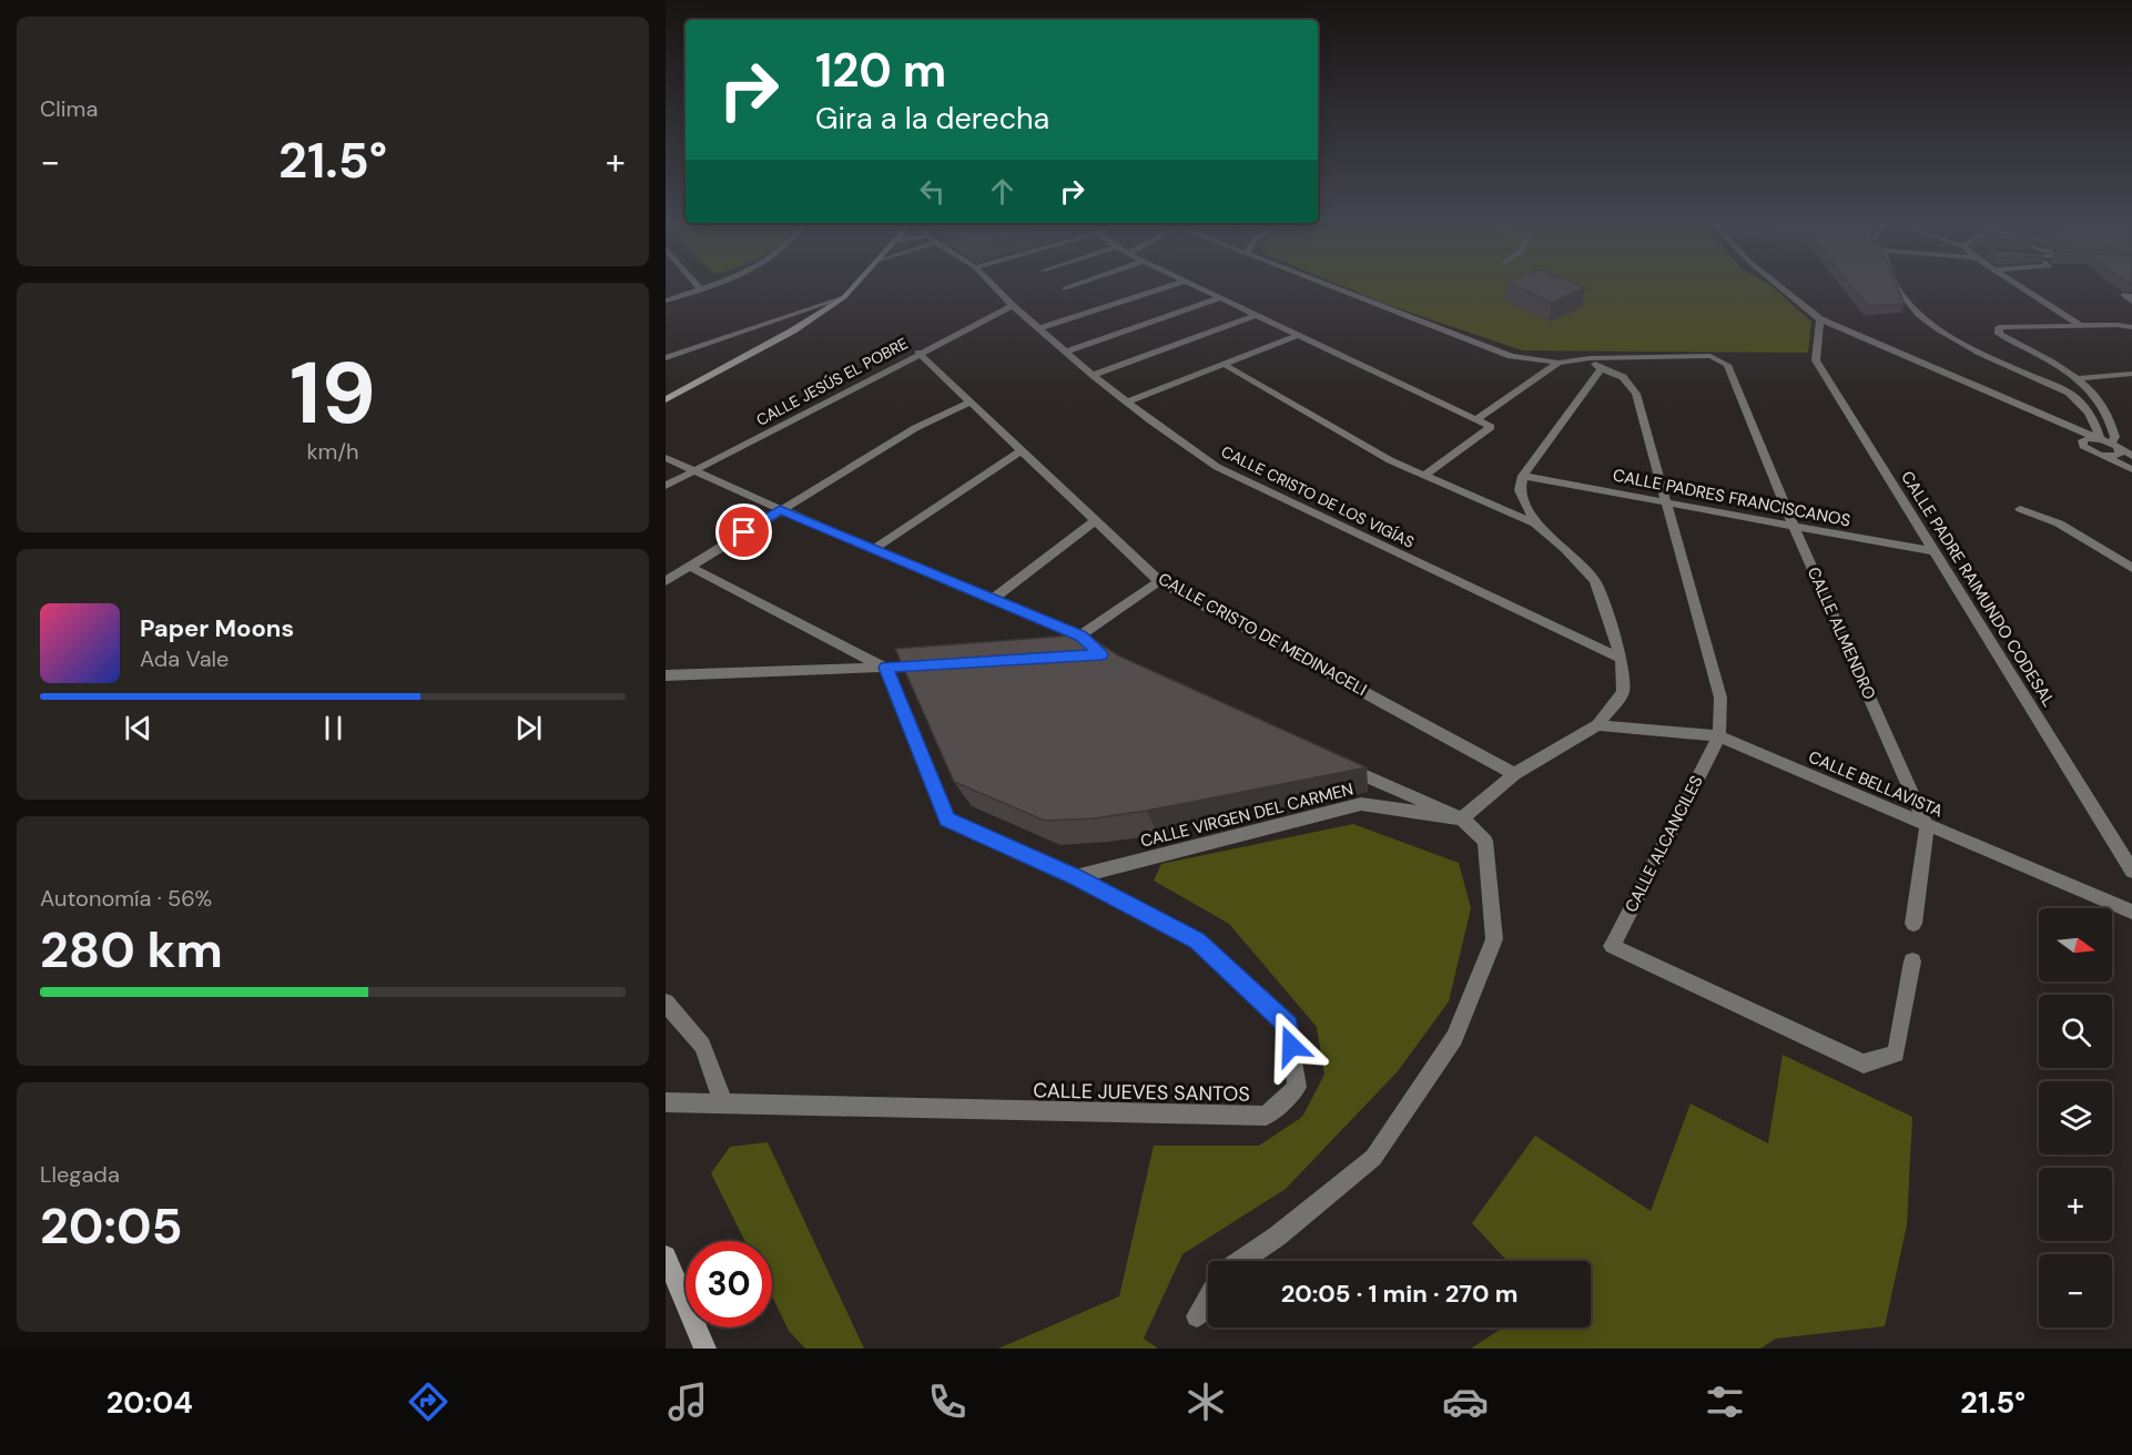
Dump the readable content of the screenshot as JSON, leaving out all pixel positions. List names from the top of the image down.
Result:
{
  "streets": {
    "street": [
      "CALLE JESÚS EL POBRE",
      "CALLE CRISTO DE LOS VIGÍAS",
      "CALLE PADRES FRANCISCANOS",
      "CALLE PADRE RAIMUNDO CODESAL",
      "CALLE ALMENDRO",
      "CALLE CRISTO DE MEDINACELI",
      "CALLE BELLAVISTA",
      "CALLE VIRGEN DEL CARMEN",
      "CALLE ALCANCILES",
      "CALLE JUEVES SANTOS"
    ]
  },
  "crossings": [
    ["CALLE JESÚS EL POBRE", "CALLE CRISTO DE LOS VIGÍAS"],
    ["CALLE JESÚS EL POBRE", "CALLE CRISTO DE MEDINACELI"],
    ["CALLE PADRES FRANCISCANOS", "CALLE PADRE RAIMUNDO CODESAL"],
    ["CALLE PADRES FRANCISCANOS", "CALLE ALMENDRO"],
    ["CALLE PADRES FRANCISCANOS", "CALLE ALCANCILES"],
    ["CALLE ALMENDRO", "CALLE BELLAVISTA"],
    ["CALLE BELLAVISTA", "CALLE ALCANCILES"],
    ["CALLE VIRGEN DEL CARMEN", "CALLE JUEVES SANTOS"]
  ],
  "north": "right",
  "page": {
    "tile": [
      "Clima",
      ["19", "km/h"],
      ["Autonomía · 56%", "280 km"],
      ["Llegada", "20:05"]
    ],
    "turn": ["120 m", "Gira a la derecha"],
    "heat": ["−", "21.5°", "+"],
    "song": ["Paper Moons", "Ada Vale"],
    "map_buttons": ["+", "−"],
    "limit": "30",
    "trip": "20:05 · 1 min · 270 m",
    "tabs": ["20:04", "21.5°"]
  }
}
